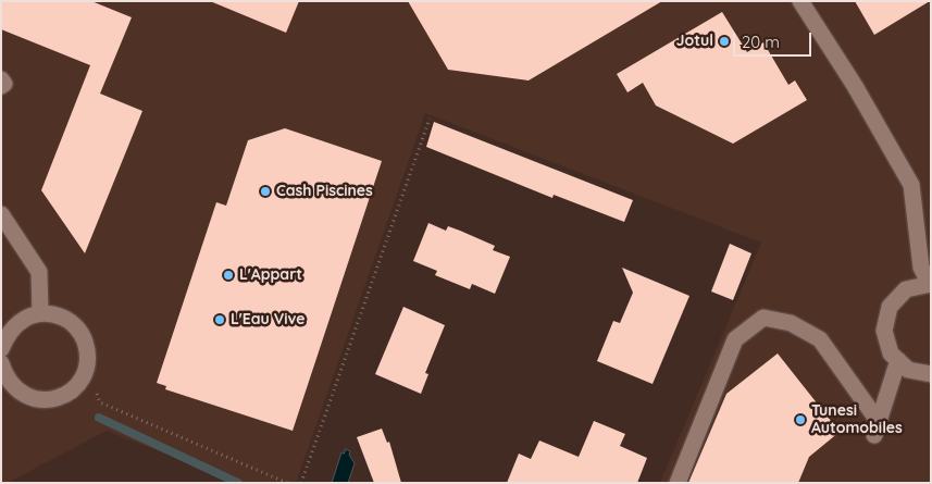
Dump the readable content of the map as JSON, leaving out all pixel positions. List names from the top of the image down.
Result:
{
  "places": [
    "Jotul",
    "Cash Piscines",
    "L'Appart",
    "L'Eau Vive",
    "Tunesi Automobiles"
  ],
  "scale_bar": "20 m"
}
